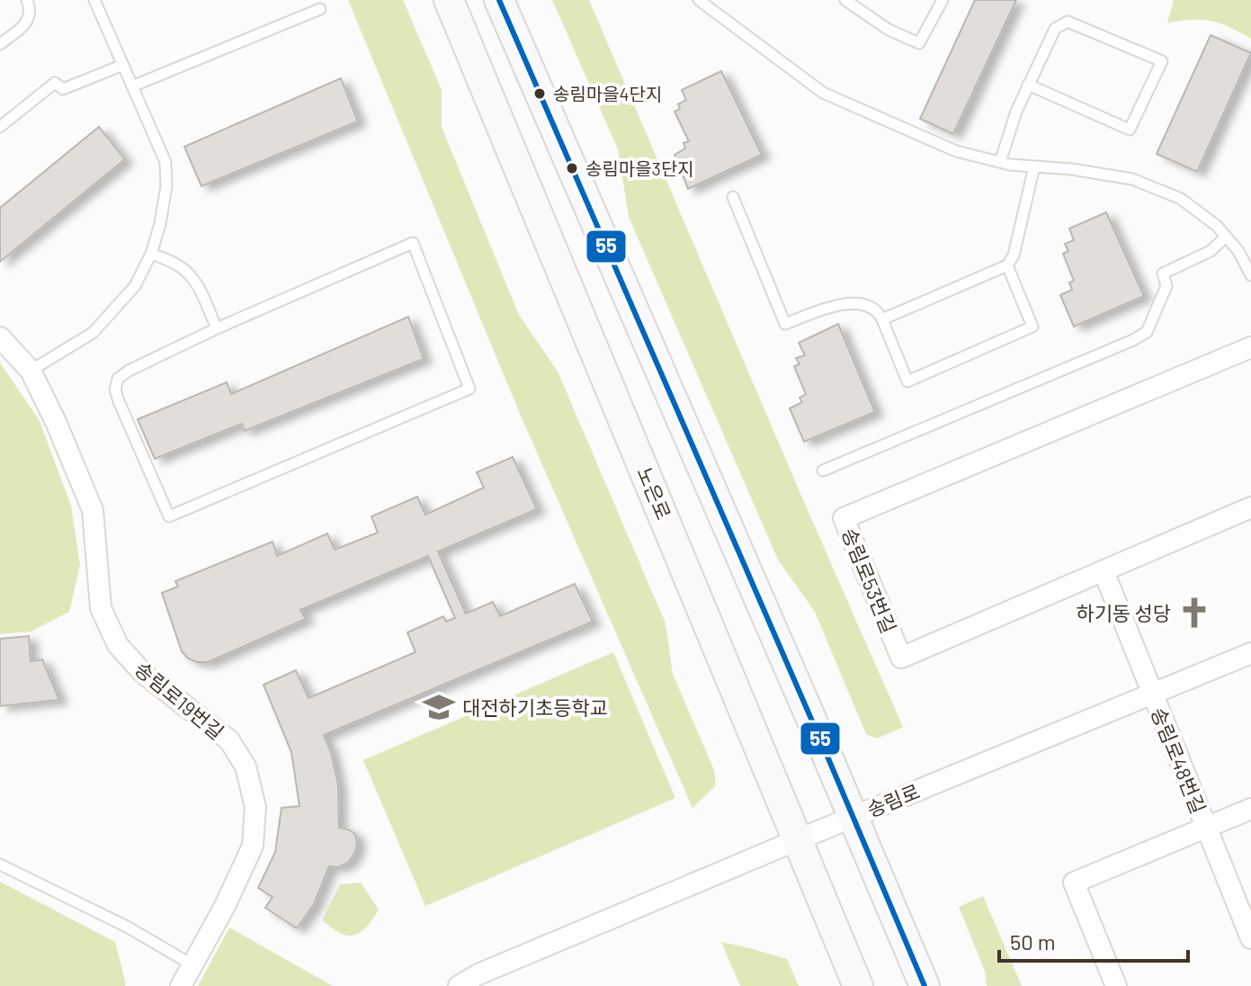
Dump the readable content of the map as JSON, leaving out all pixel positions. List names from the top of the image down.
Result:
{
  "streets": {
    "street": [
      "노은로",
      "송림로53번길",
      "송림로19번길",
      "송림로48번길",
      "송림로"
    ]
  },
  "crossings": [
    ["노은로", "송림로"],
    ["송림로53번길", "송림로48번길"],
    ["송림로48번길", "송림로"]
  ],
  "places": {
    "other": ["송림마을4단지", "송림마을3단지"],
    "church": ["하기동 성당"],
    "school or university": ["대전하기초등학교"]
  },
  "lines": ["transit line 55"],
  "scale_bar": "50 m"
}
